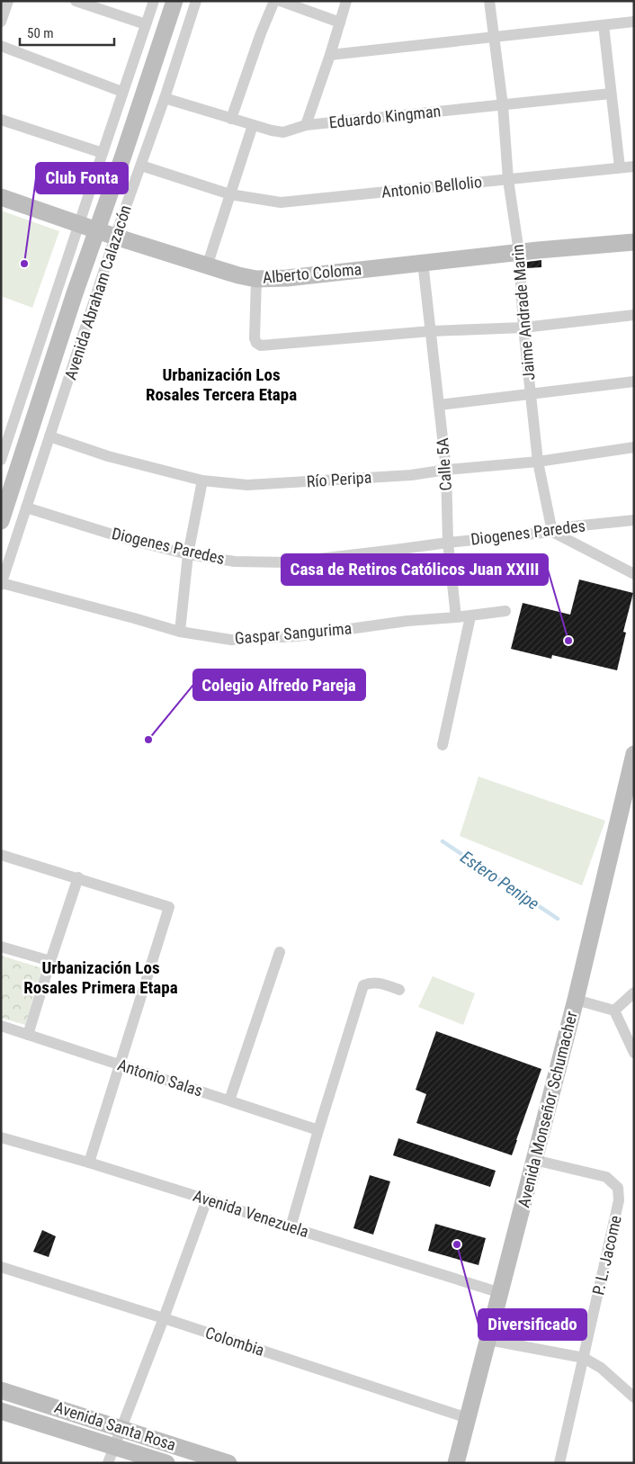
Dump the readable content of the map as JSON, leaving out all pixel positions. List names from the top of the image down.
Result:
{
  "streets": {
    "street": [
      "Eduardo Kingman",
      "Antonio Bellolio",
      "Alberto Coloma",
      "Avenida Abraham Calazacón",
      "Jaime Andrade Marin",
      "Calle 5A",
      "Río Peripa",
      "Diogenes Paredes",
      "Gaspar Sangurima",
      "Antonio Salas",
      "Avenida Monseñor Schumacher",
      "Avenida Venezuela",
      "P. L. Jacome",
      "Colombia",
      "Avenida Santa Rosa"
    ]
  },
  "crossings": [
    ["Eduardo Kingman", "Avenida Abraham Calazacón"],
    ["Eduardo Kingman", "Jaime Andrade Marin"],
    ["Antonio Bellolio", "Avenida Abraham Calazacón"],
    ["Antonio Bellolio", "Jaime Andrade Marin"],
    ["Alberto Coloma", "Avenida Abraham Calazacón"],
    ["Alberto Coloma", "Jaime Andrade Marin"],
    ["Alberto Coloma", "Calle 5A"],
    ["Avenida Abraham Calazacón", "Río Peripa"],
    ["Avenida Abraham Calazacón", "Diogenes Paredes"],
    ["Avenida Abraham Calazacón", "Gaspar Sangurima"],
    ["Jaime Andrade Marin", "Río Peripa"],
    ["Jaime Andrade Marin", "Diogenes Paredes"],
    ["Calle 5A", "Río Peripa"],
    ["Calle 5A", "Diogenes Paredes"],
    ["Calle 5A", "Gaspar Sangurima"],
    ["Avenida Monseñor Schumacher", "Avenida Venezuela"],
    ["Avenida Monseñor Schumacher", "P. L. Jacome"],
    ["Avenida Monseñor Schumacher", "Colombia"]
  ],
  "districts": ["Urbanización Los Rosales Tercera Etapa", "Urbanización Los Rosales Primera Etapa"],
  "water": ["Estero Penipe"],
  "places": [
    "Club Fonta",
    "Casa de Retiros Católicos Juan XXIII",
    "Colegio Alfredo Pareja",
    "Diversificado"
  ],
  "scale_bar": "50 m"
}
